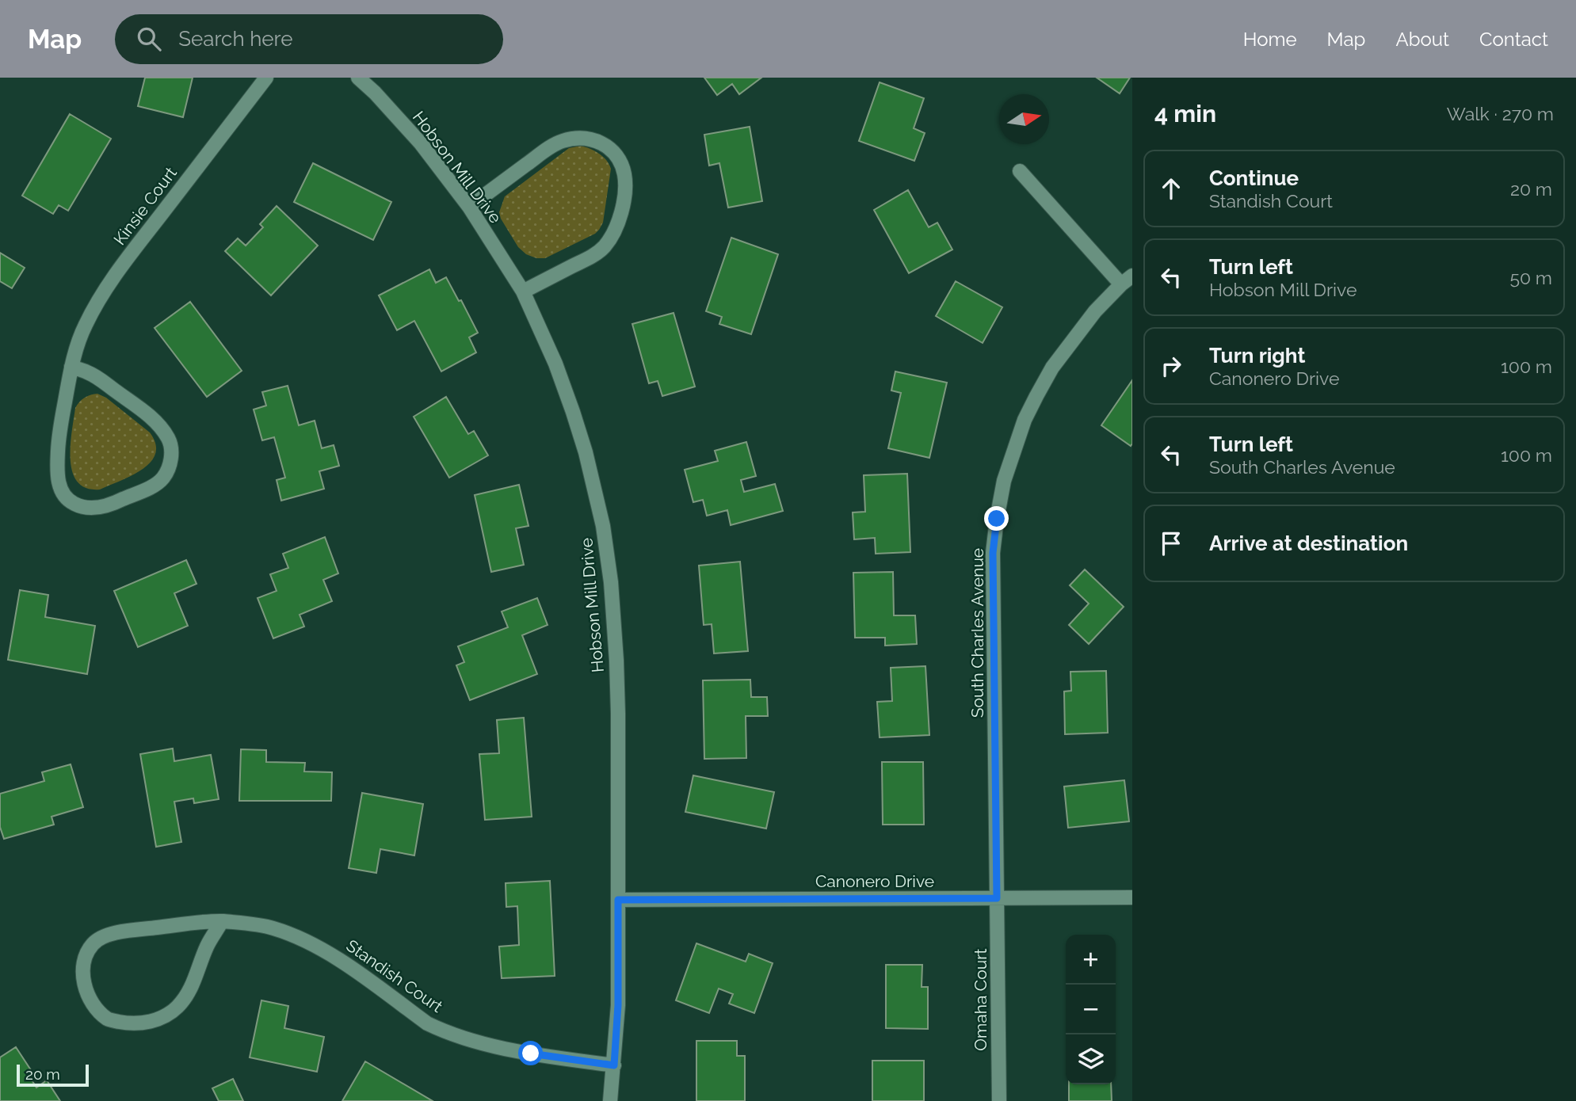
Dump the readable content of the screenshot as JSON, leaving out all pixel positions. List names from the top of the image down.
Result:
{
  "streets": {
    "street": [
      "Hobson Mill Drive",
      "Kinsie Court",
      "South Charles Avenue",
      "Canonero Drive",
      "Standish Court",
      "Omaha Court"
    ]
  },
  "crossings": [
    ["Hobson Mill Drive", "Canonero Drive"],
    ["Hobson Mill Drive", "Standish Court"],
    ["South Charles Avenue", "Canonero Drive"],
    ["South Charles Avenue", "Omaha Court"],
    ["Canonero Drive", "Omaha Court"]
  ],
  "scale_bar": "20 m",
  "north": "right",
  "page": {
    "header": "Map",
    "search": "Search here",
    "nav": [
      "Home",
      "Map",
      "About",
      "Contact"
    ],
    "heading": ["4 min", "Walk · 270 m"],
    "list": [
      ["Continue", "Standish Court", "20 m"],
      ["Turn left", "Hobson Mill Drive", "50 m"],
      ["Turn right", "Canonero Drive", "100 m"],
      ["Turn left", "South Charles Avenue", "100 m"],
      "Arrive at destination"
    ],
    "map_buttons": ["+", "−"],
    "scale": "20 m"
  }
}
